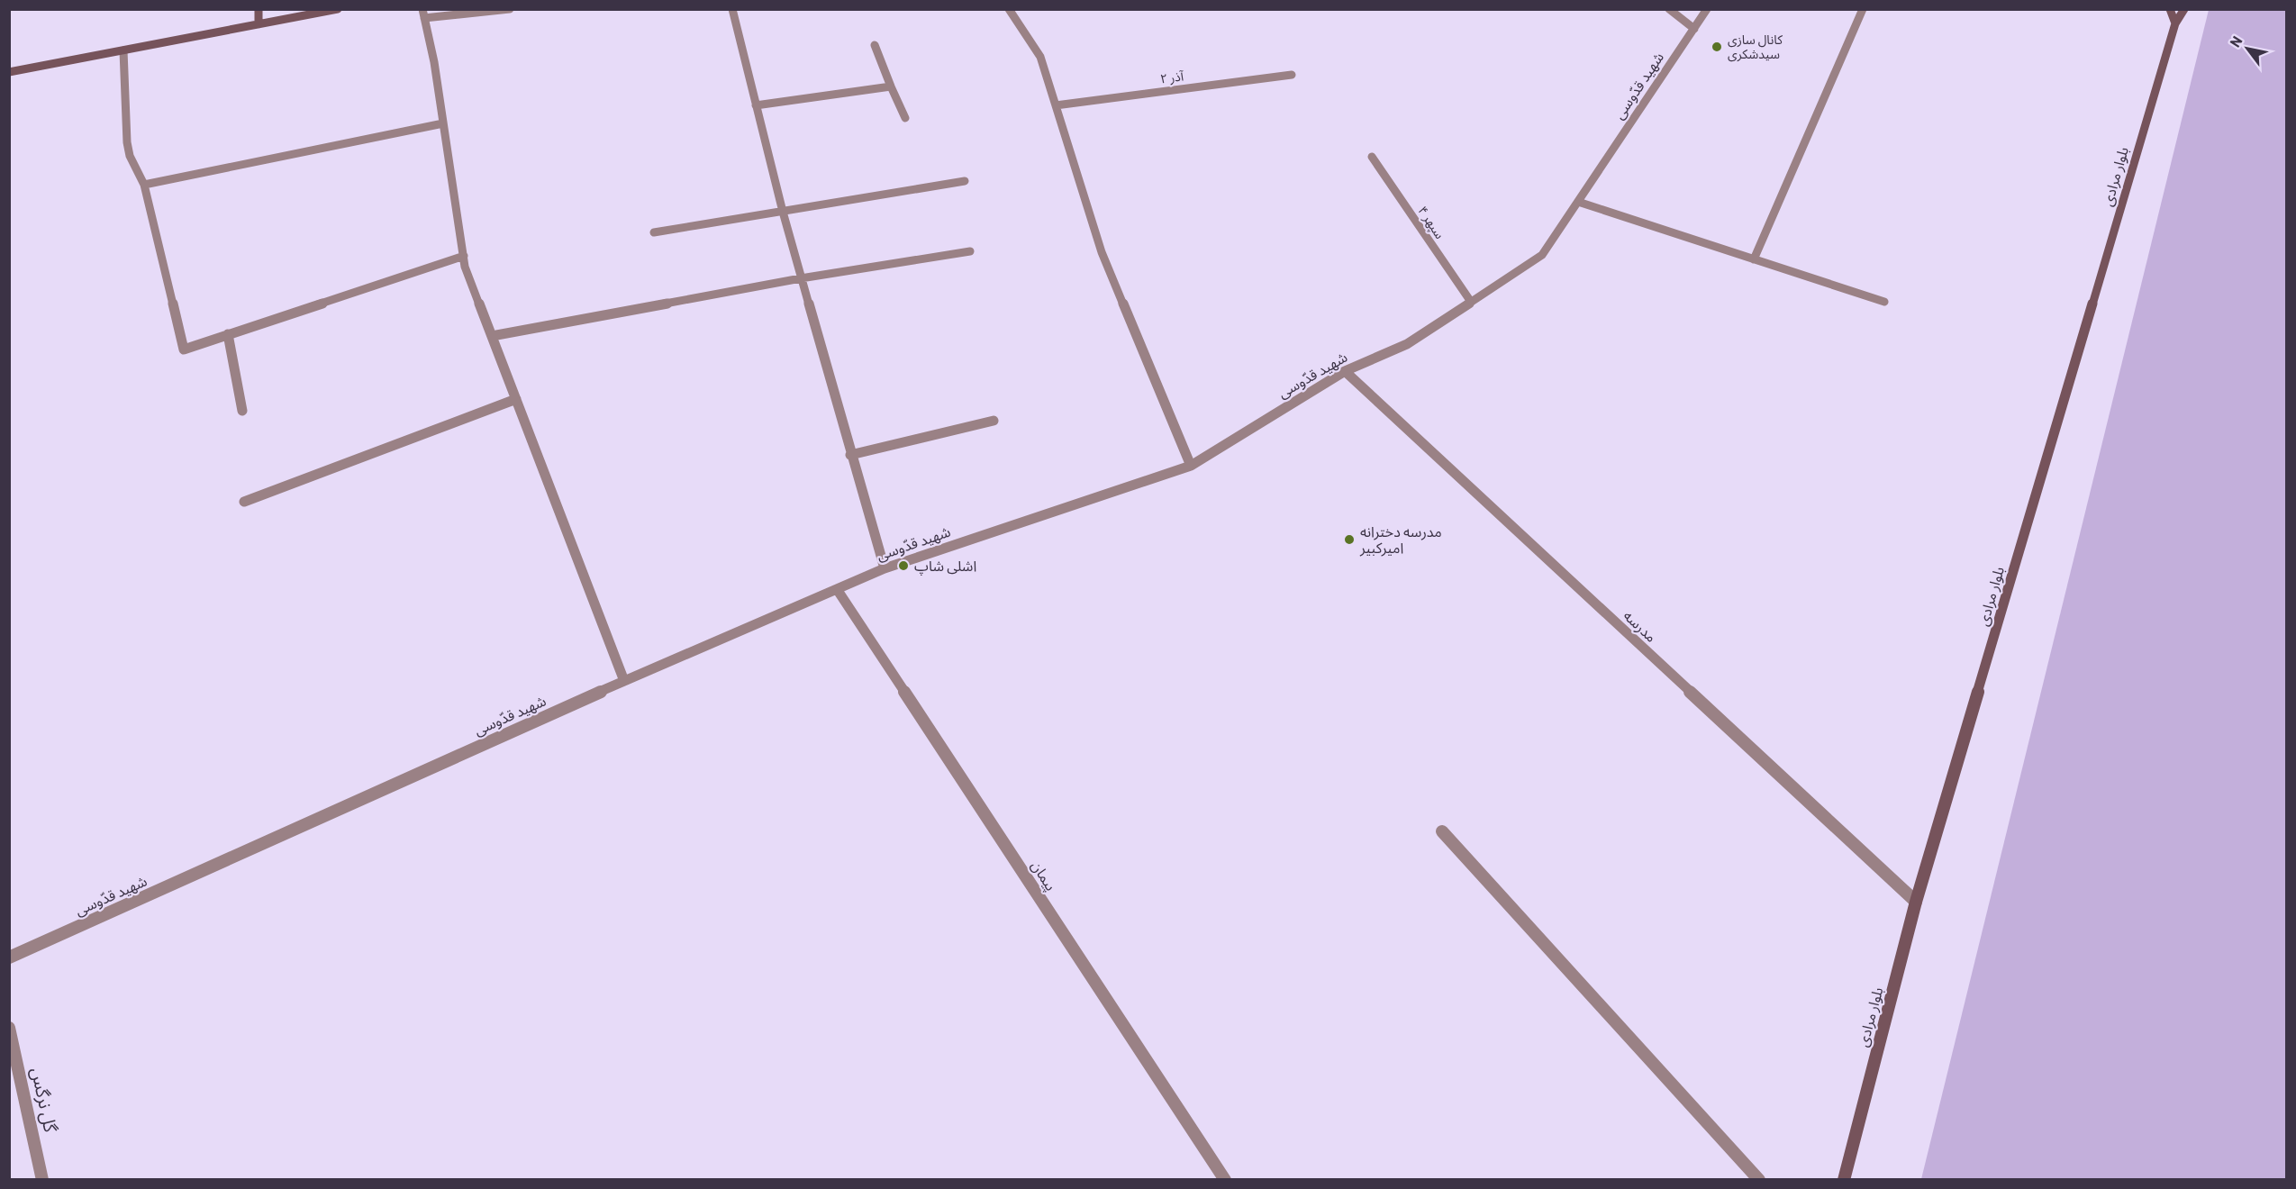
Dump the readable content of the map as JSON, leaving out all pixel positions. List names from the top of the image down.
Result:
{
  "streets": {
    "street": [
      "آذر ۲",
      "شهید قدّوسی",
      "بلوار مرادی",
      "سپهر ۴",
      "مدرسه",
      "پیمان",
      "گل نرگس"
    ]
  },
  "crossings": [
    ["شهید قدّوسی", "سپهر ۴"],
    ["شهید قدّوسی", "مدرسه"],
    ["شهید قدّوسی", "پیمان"],
    ["بلوار مرادی", "مدرسه"]
  ],
  "places": ["کانال سازی سیدشکری", "مدرسه دخترانه امیرکبیر", "اشلی شاپ"],
  "north": "top left"
}
